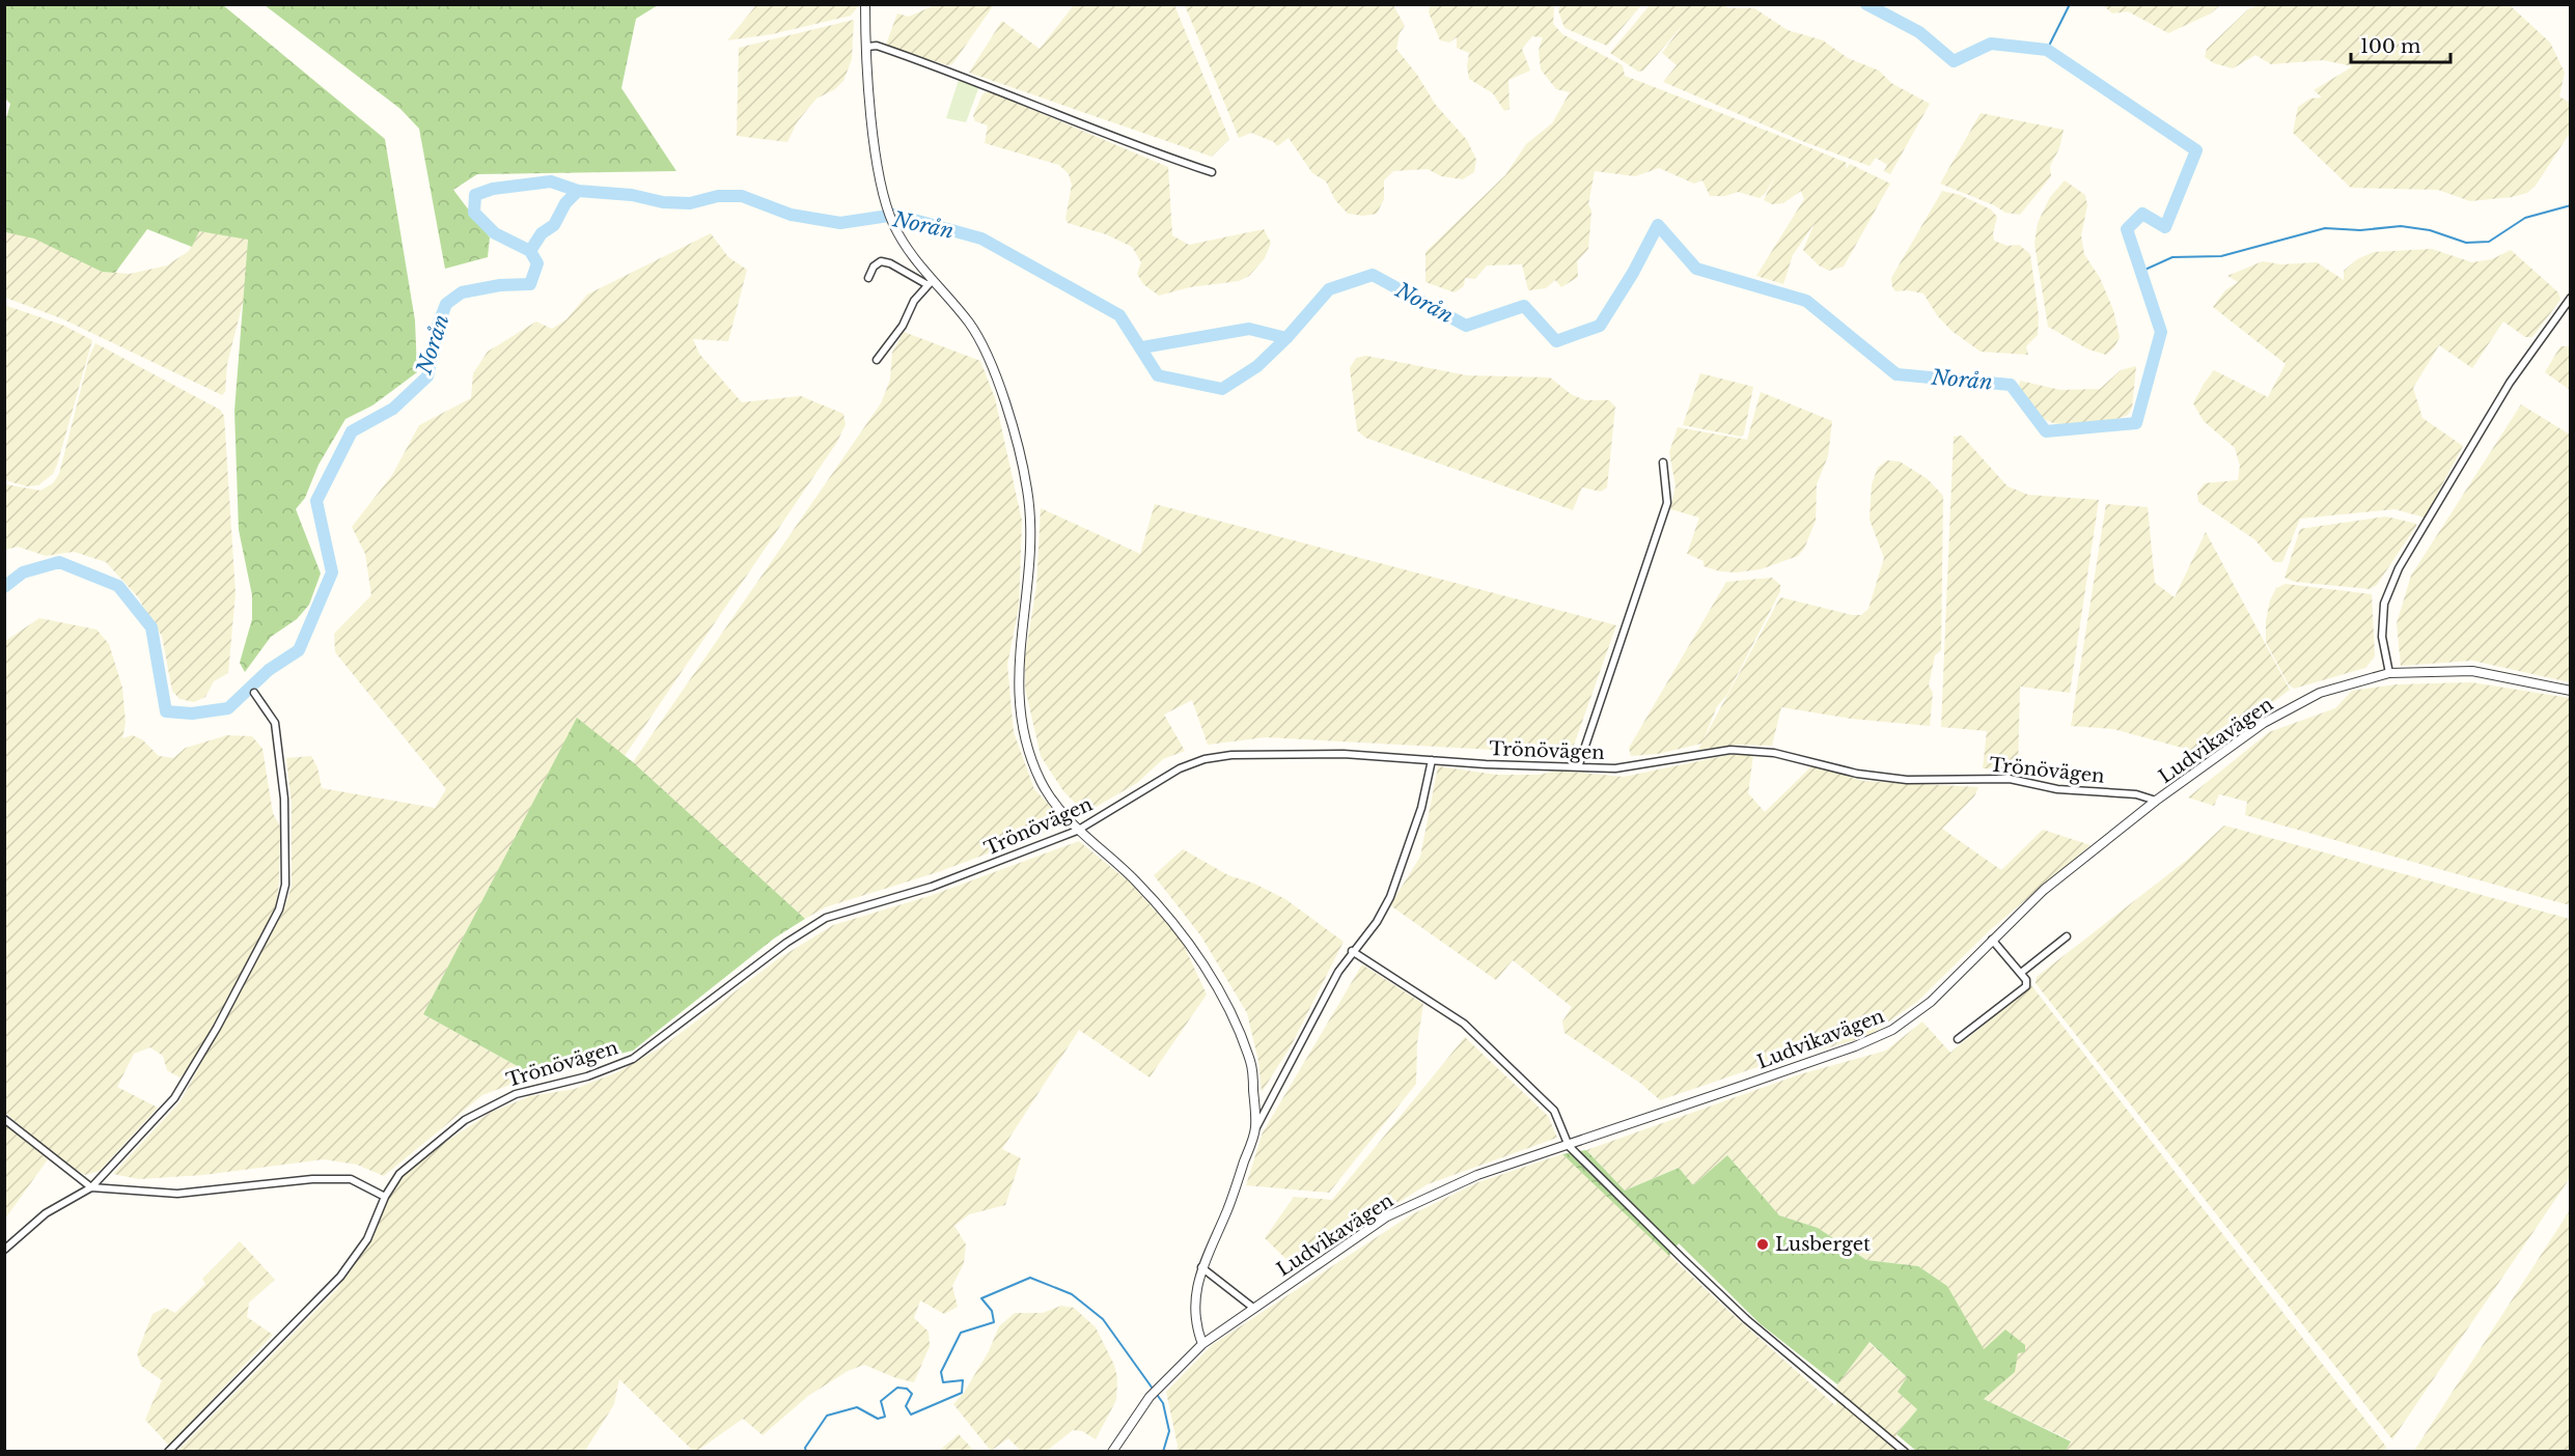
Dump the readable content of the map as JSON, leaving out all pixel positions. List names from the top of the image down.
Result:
{
  "streets": {
    "street": ["Ludvikavägen", "Trönövägen"]
  },
  "crossings": [
    ["Ludvikavägen", "Trönövägen"]
  ],
  "water": ["Norån"],
  "places": ["Lusberget"],
  "scale_bar": "100 m"
}
